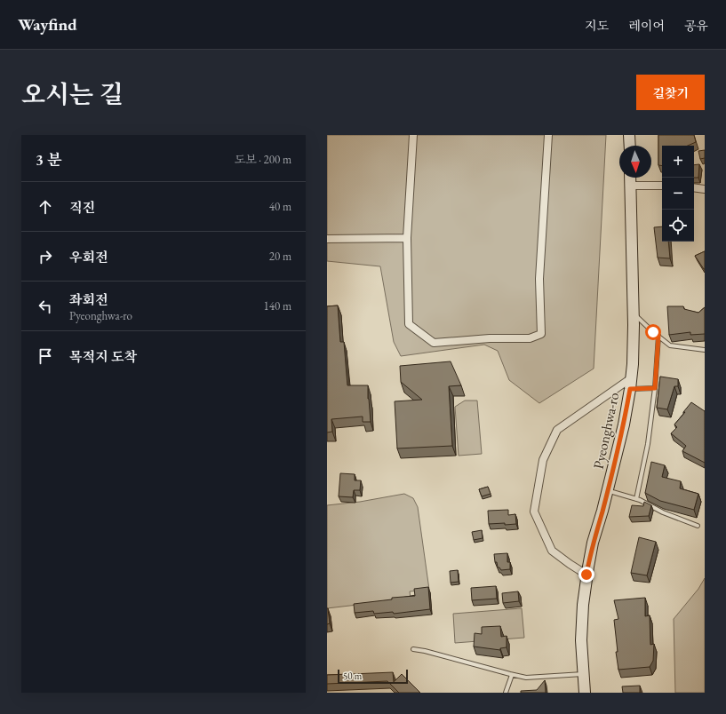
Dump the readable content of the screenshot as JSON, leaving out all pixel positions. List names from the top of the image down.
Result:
{
  "streets": {
    "main road": ["Pyeonghwa-ro"]
  },
  "scale_bar": "50 m",
  "north": "bottom",
  "page": {
    "header": "Wayfind",
    "nav": ["지도", "레이어", "공유"],
    "title": "오시는 길",
    "buttons": "길찾기",
    "heading": ["3 분", "도보 · 200 m"],
    "map_buttons": ["+", "−"],
    "list": [
      ["직진", "40 m"],
      ["우회전", "20 m"],
      ["좌회전", "Pyeonghwa-ro", "140 m"],
      "목적지 도착"
    ],
    "scale": "50 m"
  }
}
